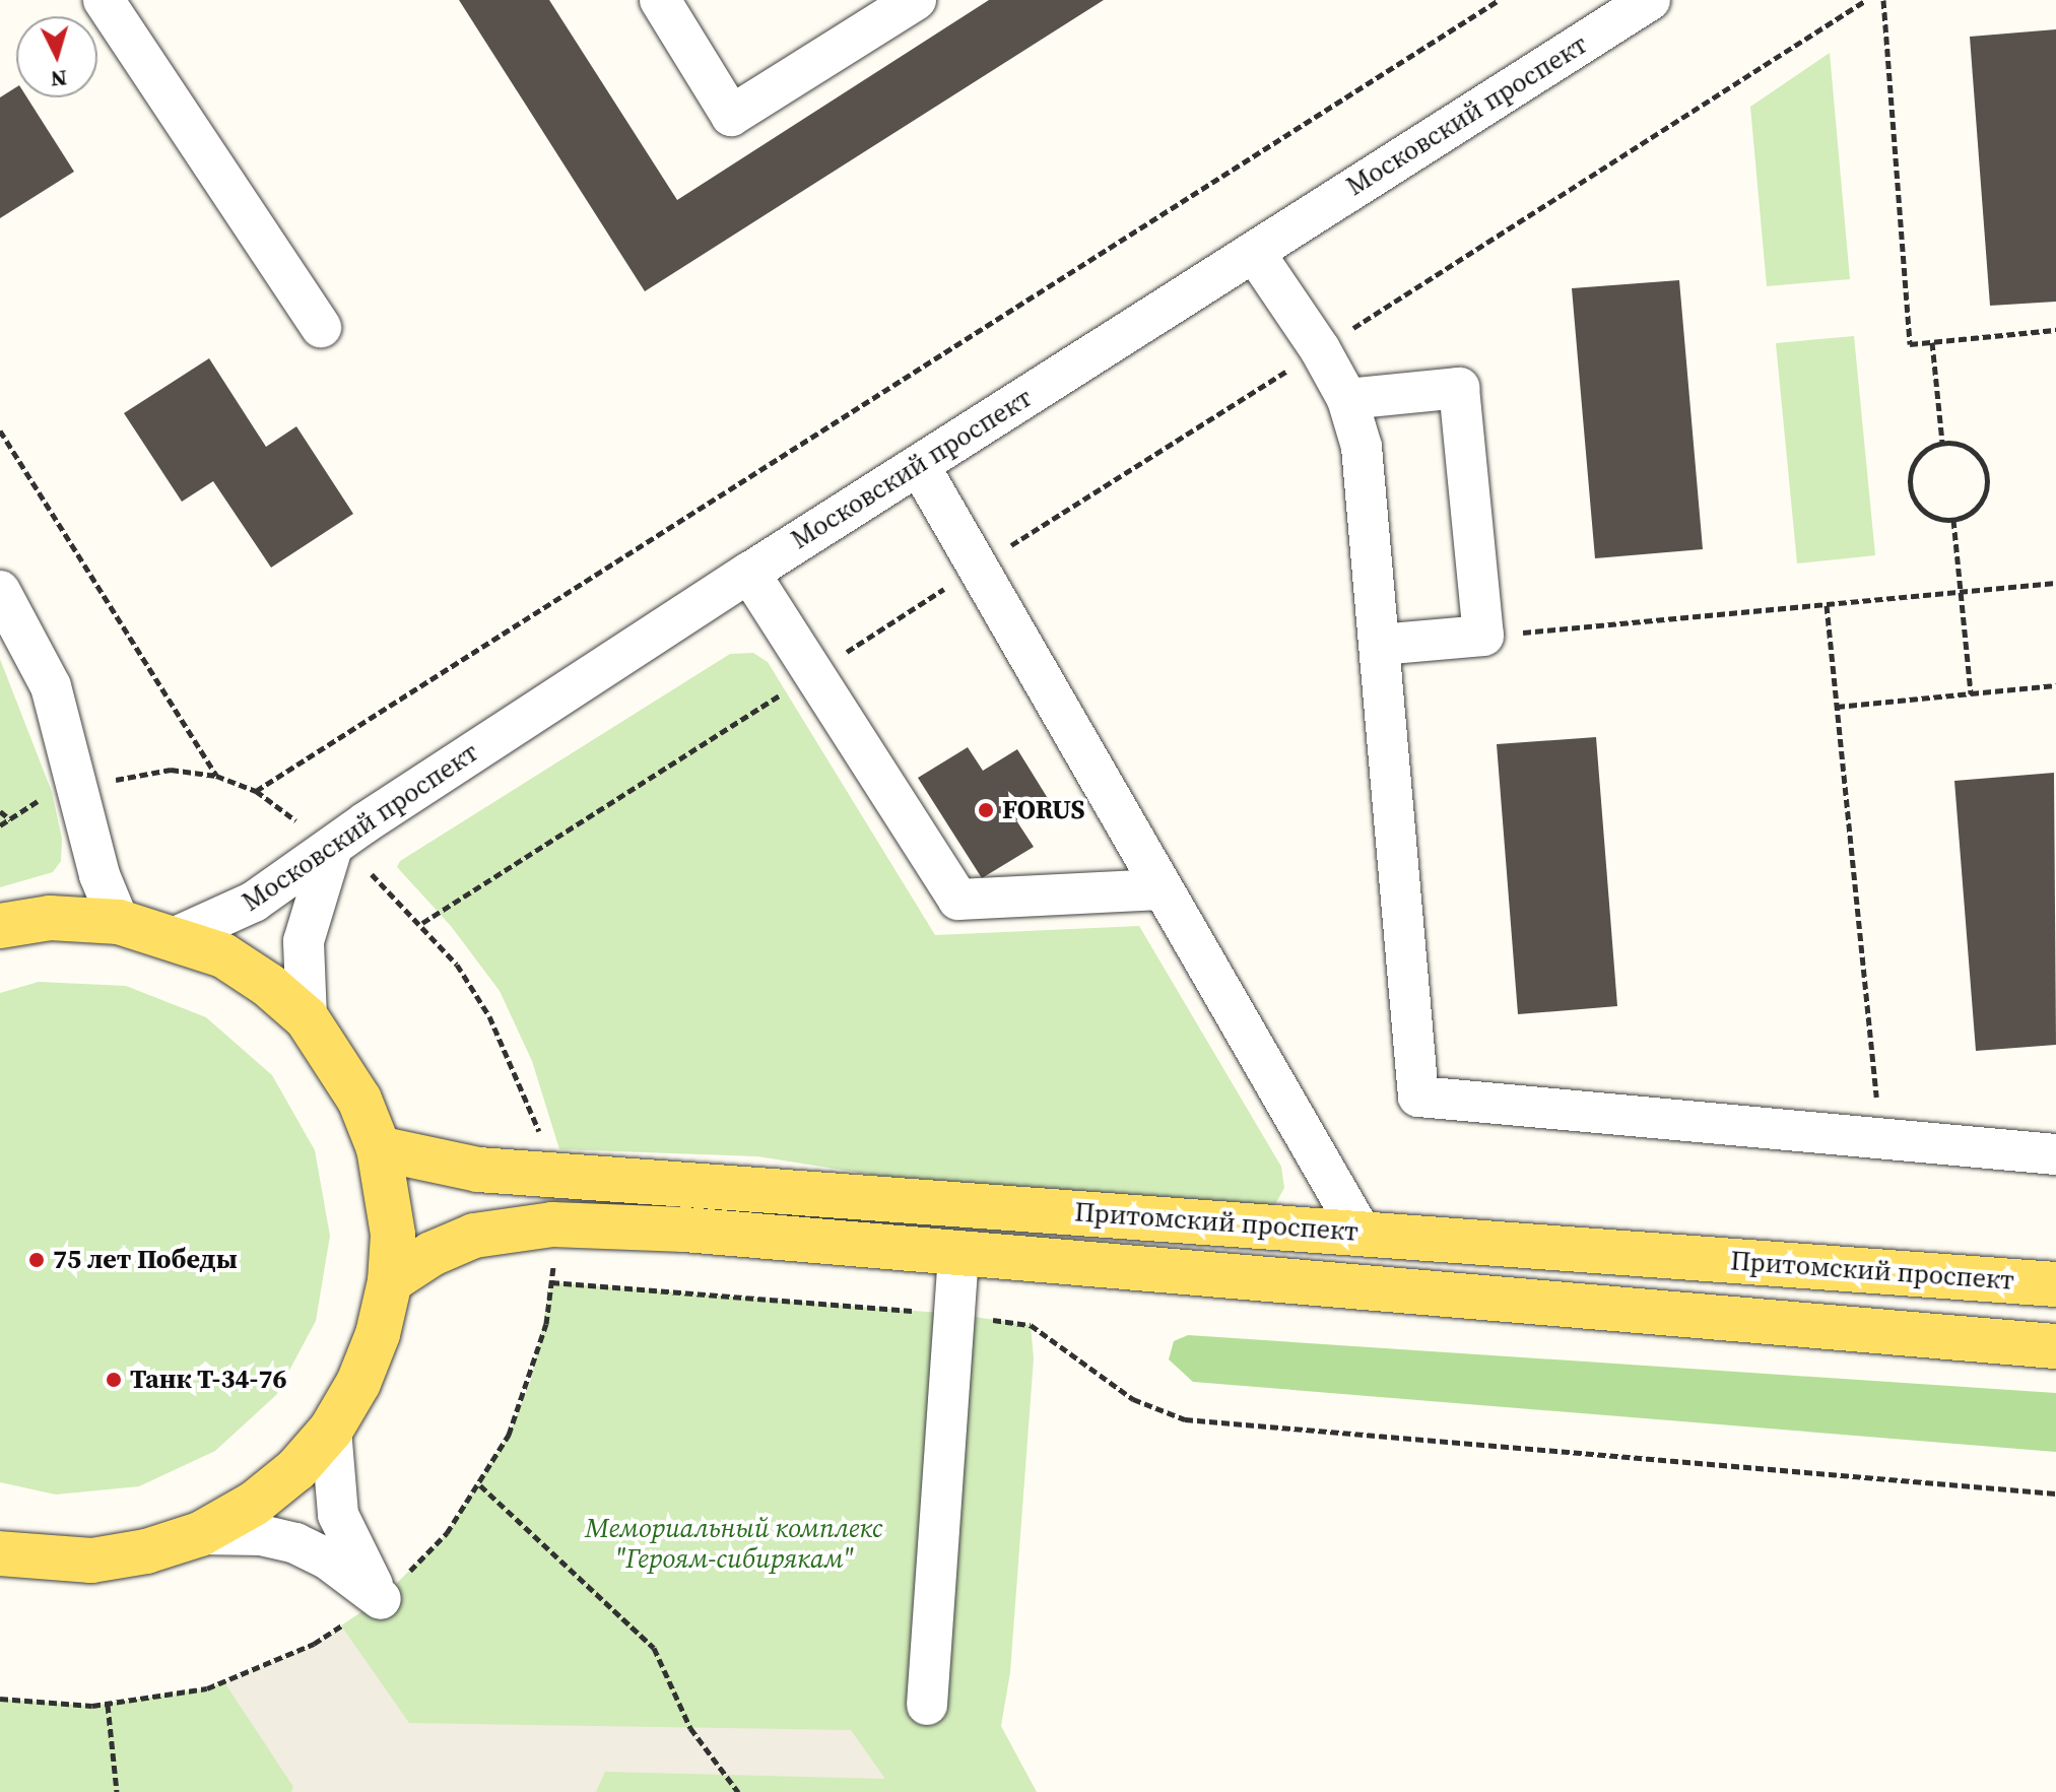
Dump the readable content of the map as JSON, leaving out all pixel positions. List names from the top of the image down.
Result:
{
  "streets": {
    "main road": ["Притомский проспект"],
    "street": ["Московский проспект"]
  },
  "parks": ["Мемориальный комплекс \"Героям-сибирякам\""],
  "places": ["FORUS", "75 лет Победы", "Танк Т-34-76"],
  "north": "bottom"
}
